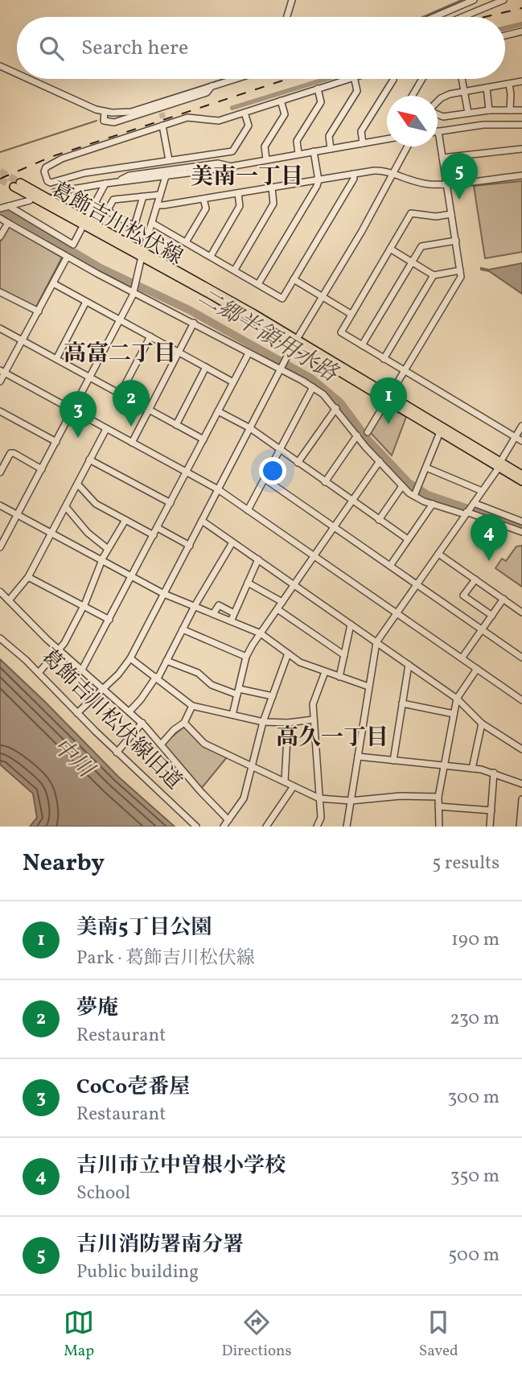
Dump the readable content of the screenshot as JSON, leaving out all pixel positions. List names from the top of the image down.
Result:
{
  "streets": {
    "main road": ["葛飾吉川松伏線"],
    "street": ["葛飾吉川松伏線旧道"]
  },
  "districts": ["美南一丁目", "高富二丁目", "高久一丁目"],
  "water": ["二郷半領用水路", "中川"],
  "north": "top left",
  "page": {
    "search": "Search here",
    "pins": [
      "5",
      "1",
      "2",
      "3",
      "4"
    ],
    "heading": ["Nearby", "5 results"],
    "list": [
      {
        "mark": "1",
        "name": "美南5丁目公園",
        "note": "Park · 葛飾吉川松伏線",
        "value": "190 m"
      },
      {
        "mark": "2",
        "name": "夢庵",
        "note": "Restaurant",
        "value": "230 m"
      },
      {
        "mark": "3",
        "name": "CoCo壱番屋",
        "note": "Restaurant",
        "value": "300 m"
      },
      {
        "mark": "4",
        "name": "吉川市立中曽根小学校",
        "note": "School",
        "value": "350 m"
      },
      {
        "mark": "5",
        "name": "吉川消防署南分署",
        "note": "Public building",
        "value": "500 m"
      }
    ],
    "nav": ["Map", "Directions", "Saved"]
  }
}
